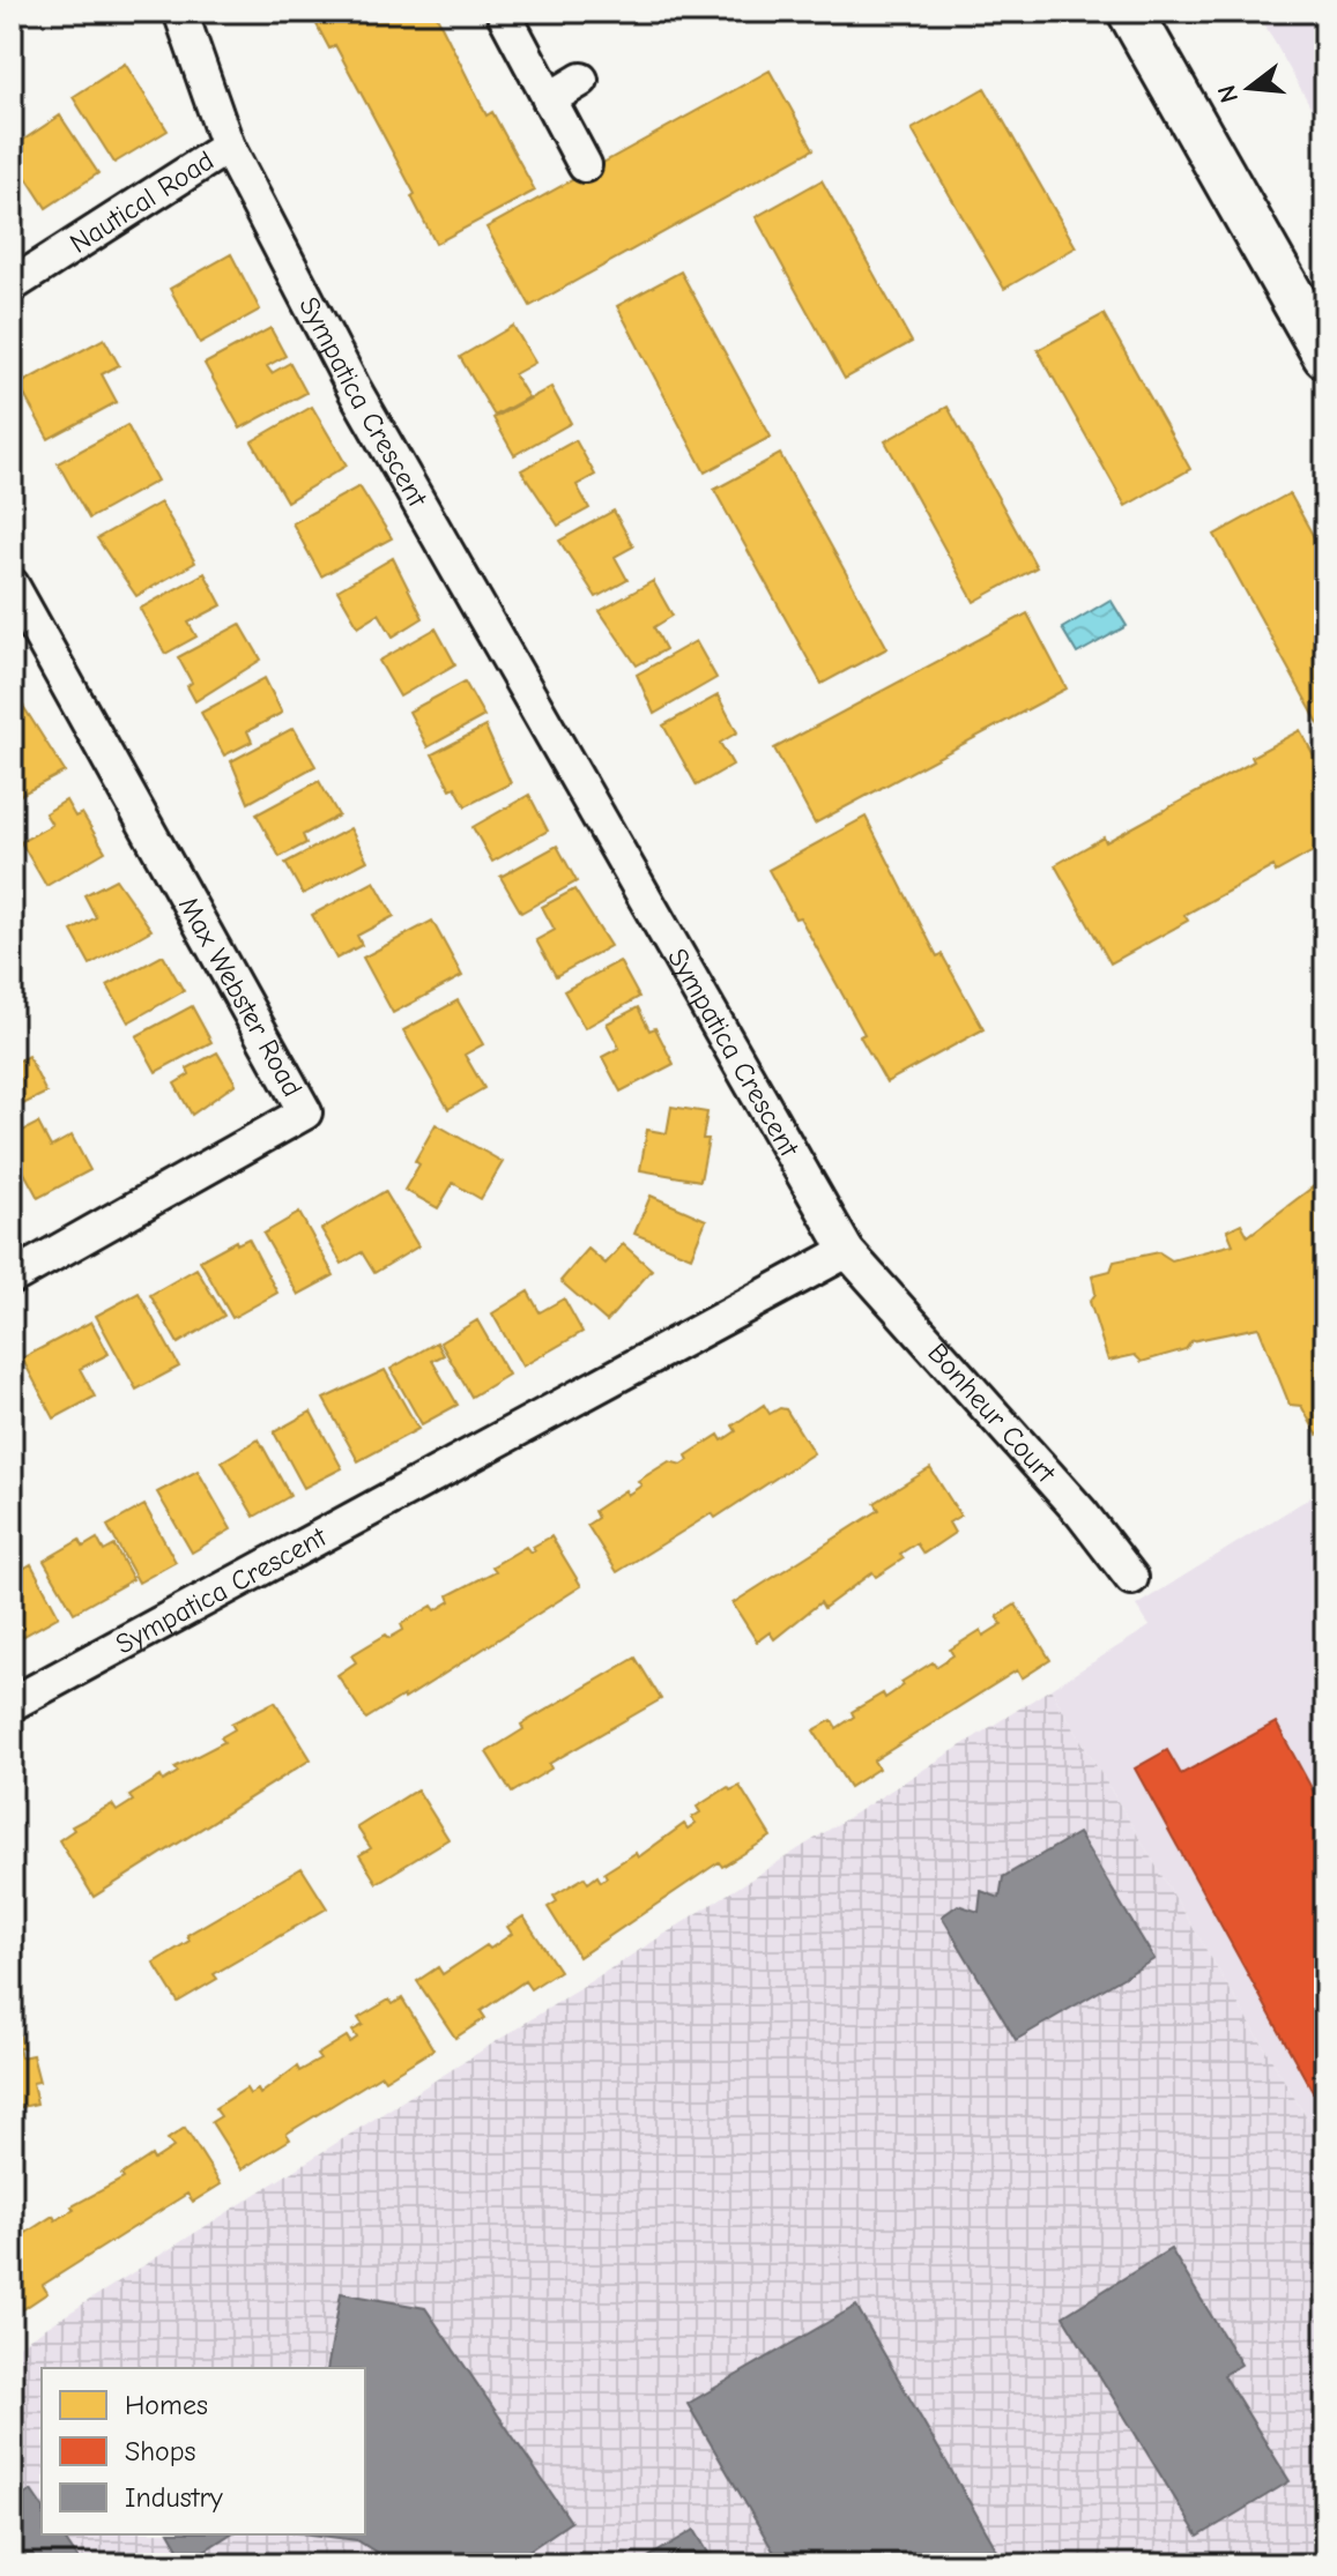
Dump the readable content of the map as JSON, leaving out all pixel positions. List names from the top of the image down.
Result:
{
  "streets": {
    "street": [
      "Nautical Road",
      "Sympatica Crescent",
      "Max Webster Road",
      "Bonheur Court"
    ]
  },
  "crossings": [
    ["Nautical Road", "Sympatica Crescent"],
    ["Sympatica Crescent", "Bonheur Court"]
  ],
  "legend": ["Homes", "Shops", "Industry"],
  "north": "left"
}
